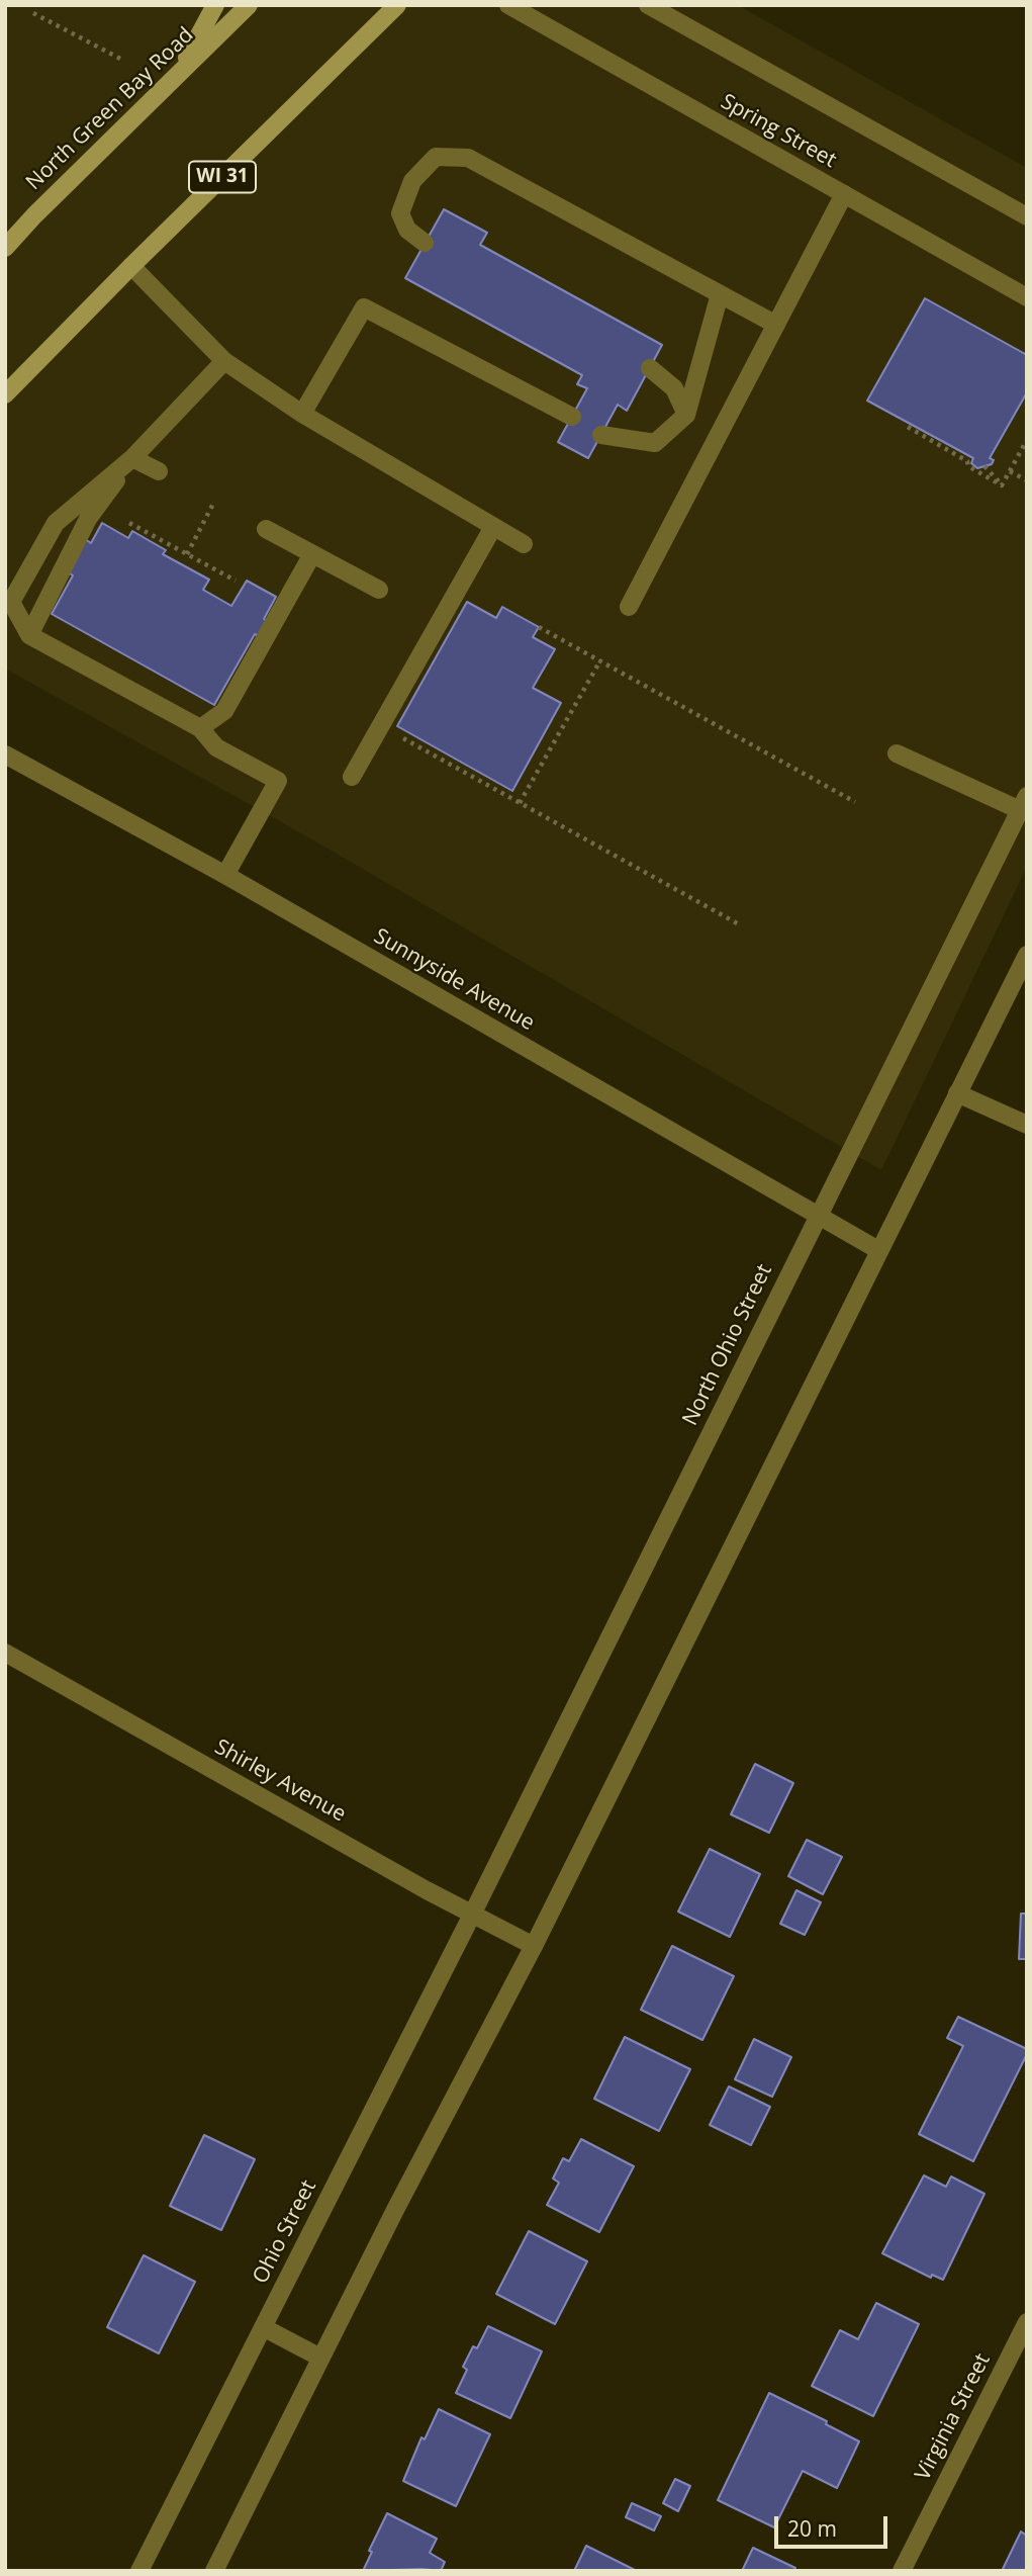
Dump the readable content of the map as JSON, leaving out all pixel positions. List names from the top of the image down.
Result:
{
  "streets": {
    "main road": ["North Green Bay Road", "WI 31"],
    "street": [
      "Spring Street",
      "Sunnyside Avenue",
      "North Ohio Street",
      "Shirley Avenue",
      "Ohio Street",
      "Virginia Street"
    ]
  },
  "crossings": [
    ["Sunnyside Avenue", "North Ohio Street"],
    ["North Ohio Street", "Shirley Avenue"],
    ["North Ohio Street", "Ohio Street"],
    ["Shirley Avenue", "Ohio Street"]
  ],
  "scale_bar": "20 m"
}
